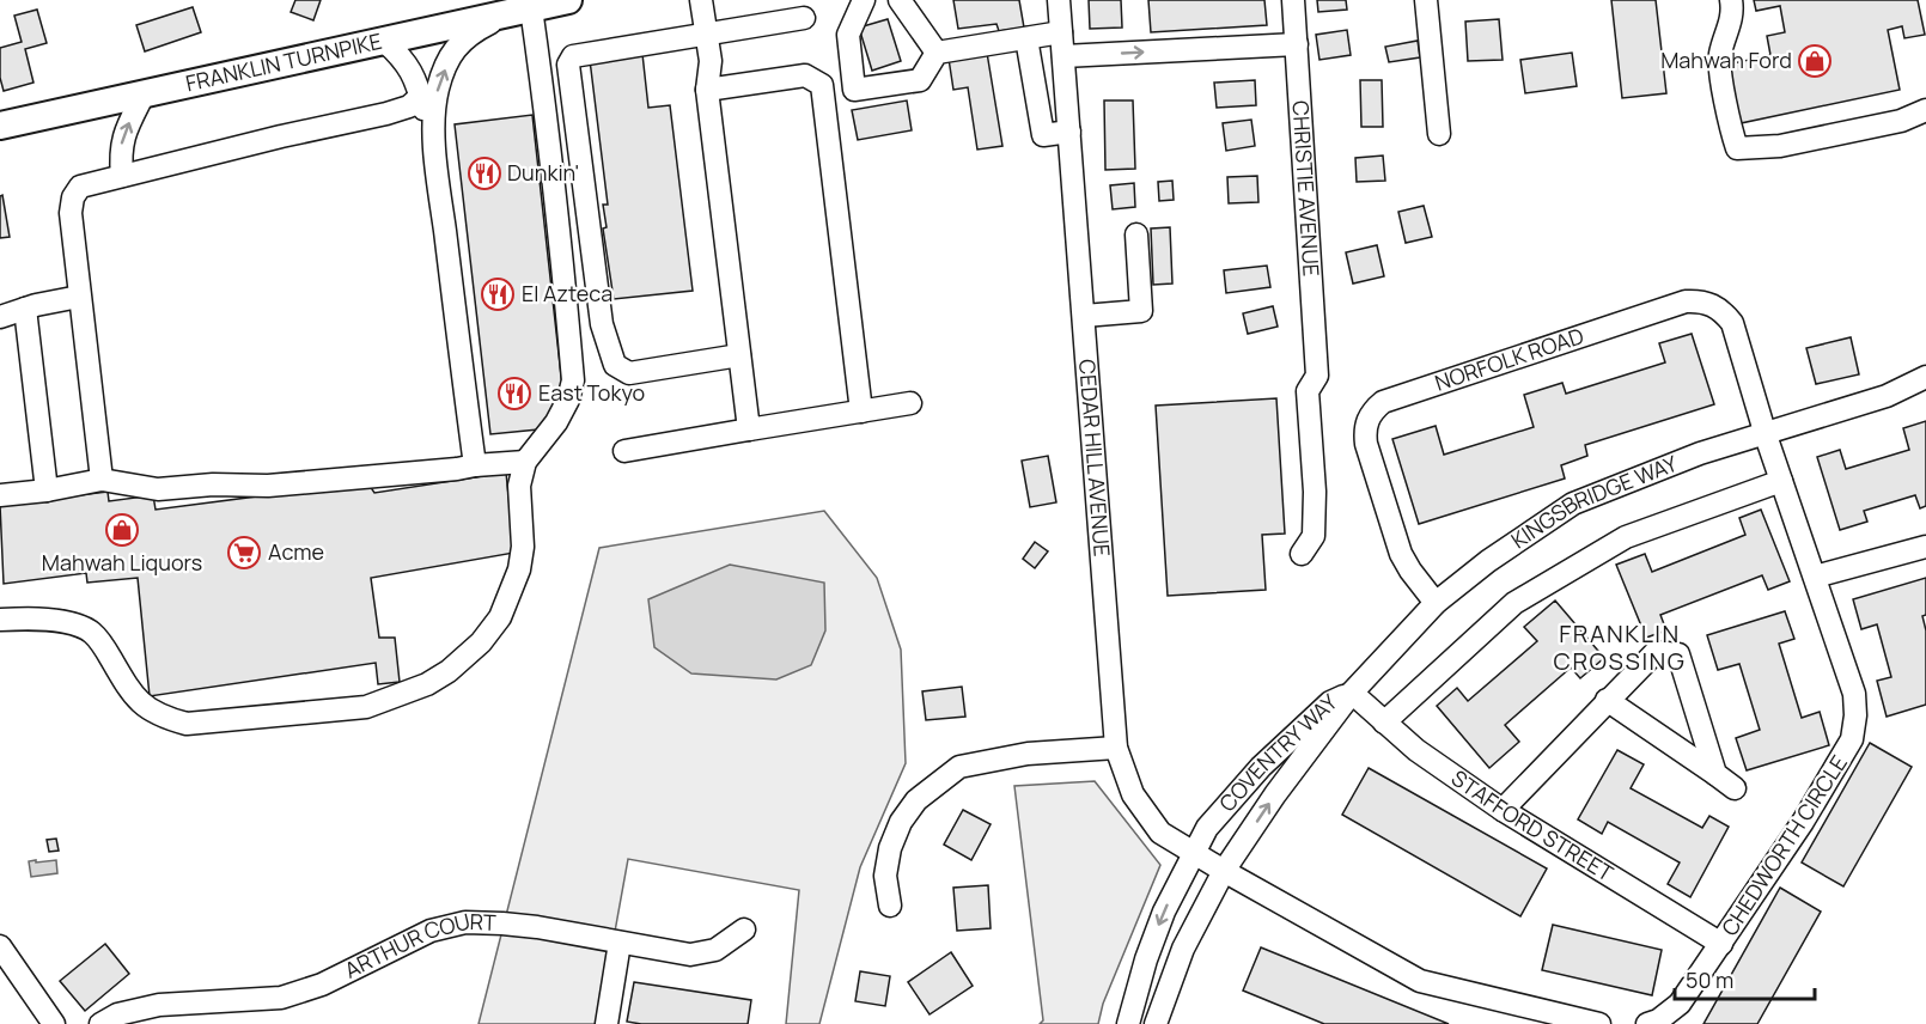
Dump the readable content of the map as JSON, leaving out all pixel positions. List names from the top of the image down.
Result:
{
  "streets": {
    "main road": ["FRANKLIN TURNPIKE"],
    "street": [
      "CHRISTIE AVENUE",
      "NORFOLK ROAD",
      "CEDAR HILL AVENUE",
      "KINGSBRIDGE WAY",
      "COVENTRY WAY",
      "STAFFORD STREET",
      "CHEDWORTH CIRCLE",
      "ARTHUR COURT"
    ]
  },
  "crossings": [
    ["NORFOLK ROAD", "KINGSBRIDGE WAY"],
    ["NORFOLK ROAD", "CHEDWORTH CIRCLE"],
    ["CEDAR HILL AVENUE", "COVENTRY WAY"],
    ["KINGSBRIDGE WAY", "COVENTRY WAY"],
    ["KINGSBRIDGE WAY", "STAFFORD STREET"],
    ["KINGSBRIDGE WAY", "CHEDWORTH CIRCLE"],
    ["COVENTRY WAY", "STAFFORD STREET"],
    ["STAFFORD STREET", "CHEDWORTH CIRCLE"]
  ],
  "districts": ["FRANKLIN CROSSING"],
  "places": {
    "shop": ["Mahwah Ford", "Mahwah Liquors"],
    "restaurant": ["Dunkin'", "El Azteca", "East Tokyo"],
    "supermarket": ["Acme"]
  },
  "scale_bar": "50 m"
}
